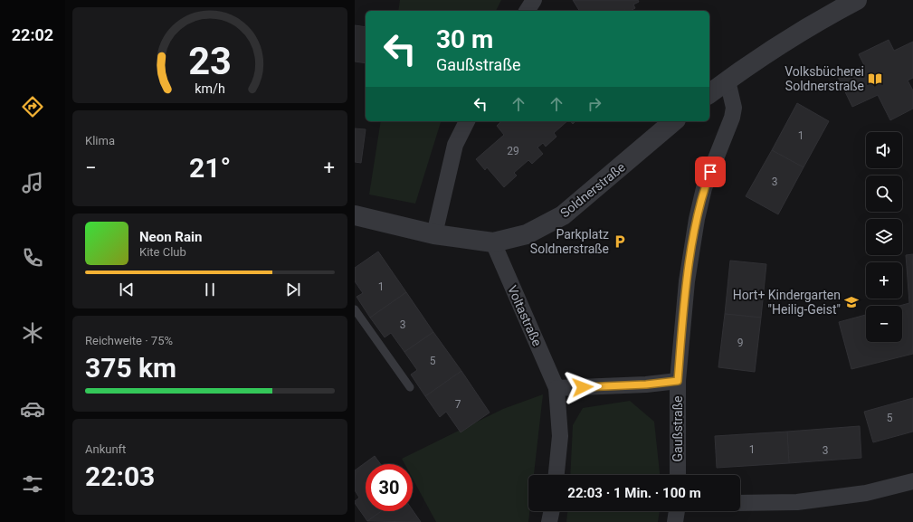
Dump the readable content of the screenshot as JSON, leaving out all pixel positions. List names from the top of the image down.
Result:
{
  "streets": {
    "street": ["Soldnerstraße", "Voltastraße", "Gaußstraße"]
  },
  "crossings": [
    ["Soldnerstraße", "Voltastraße"]
  ],
  "places": {
    "library": ["Volksbücherei Soldnerstraße"],
    "parking": ["Parkplatz Soldnerstraße"],
    "school or university": ["Hort+ Kindergarten \"Heilig-Geist\""]
  },
  "house_numbers": [
    "1",
    "29",
    "3",
    "1",
    "3",
    "9",
    "5",
    "7",
    "5",
    "1",
    "3"
  ],
  "page": {
    "tabs": "22:02",
    "turn": ["30 m", "Gaußstraße"],
    "tile": [
      "Klima",
      ["Reichweite · 75%", "375 km"],
      ["Ankunft", "22:03"]
    ],
    "map_buttons": ["+", "−"],
    "heat": ["−", "21°", "+"],
    "song": ["Neon Rain", "Kite Club"],
    "limit": "30",
    "trip": "22:03 · 1 Min. · 100 m",
    "gauge": ["23", "km/h"]
  }
}
